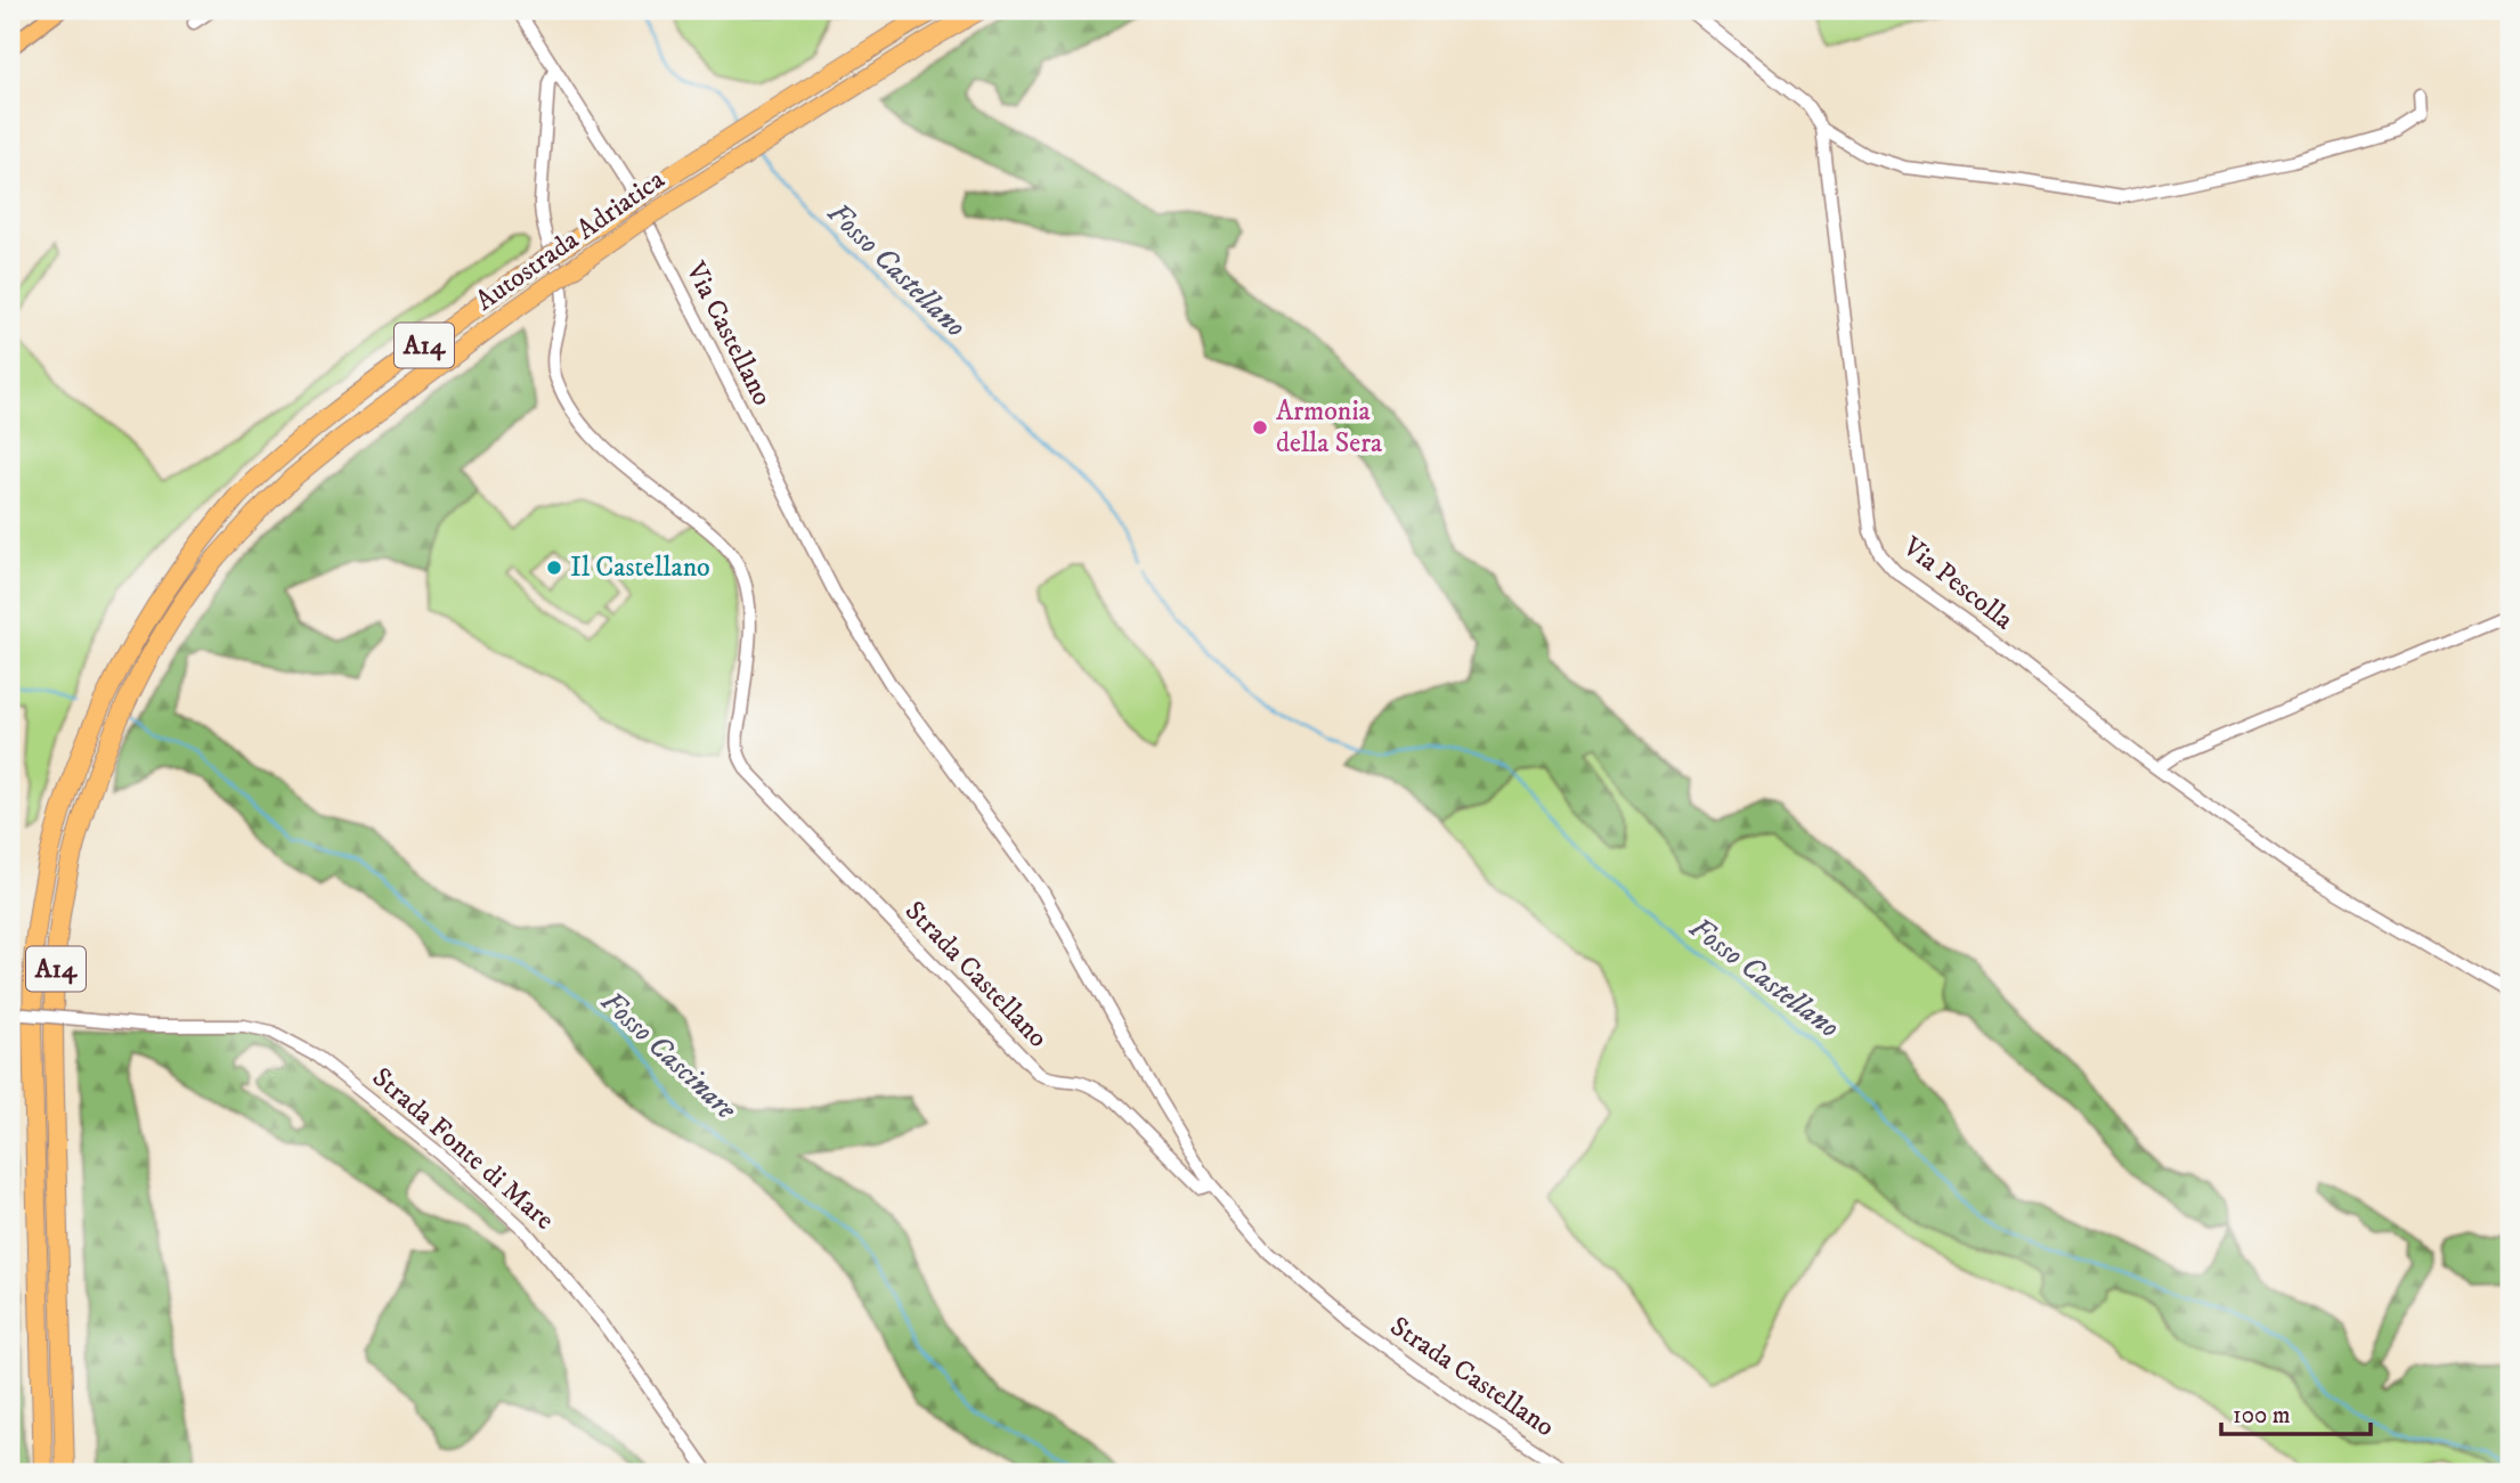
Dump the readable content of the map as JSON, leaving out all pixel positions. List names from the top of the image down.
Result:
{
  "streets": {
    "highway": ["Autostrada Adriatica", "A14"],
    "street": [
      "Via Castellano",
      "Via Pescolla",
      "Strada Castellano",
      "Strada Fonte di Mare"
    ]
  },
  "crossings": [
    ["Via Castellano", "Strada Castellano"]
  ],
  "water": ["Fosso Castellano", "Fosso Cascinare"],
  "places": ["Armonia della Sera", "Il Castellano"],
  "scale_bar": "100 m"
}
